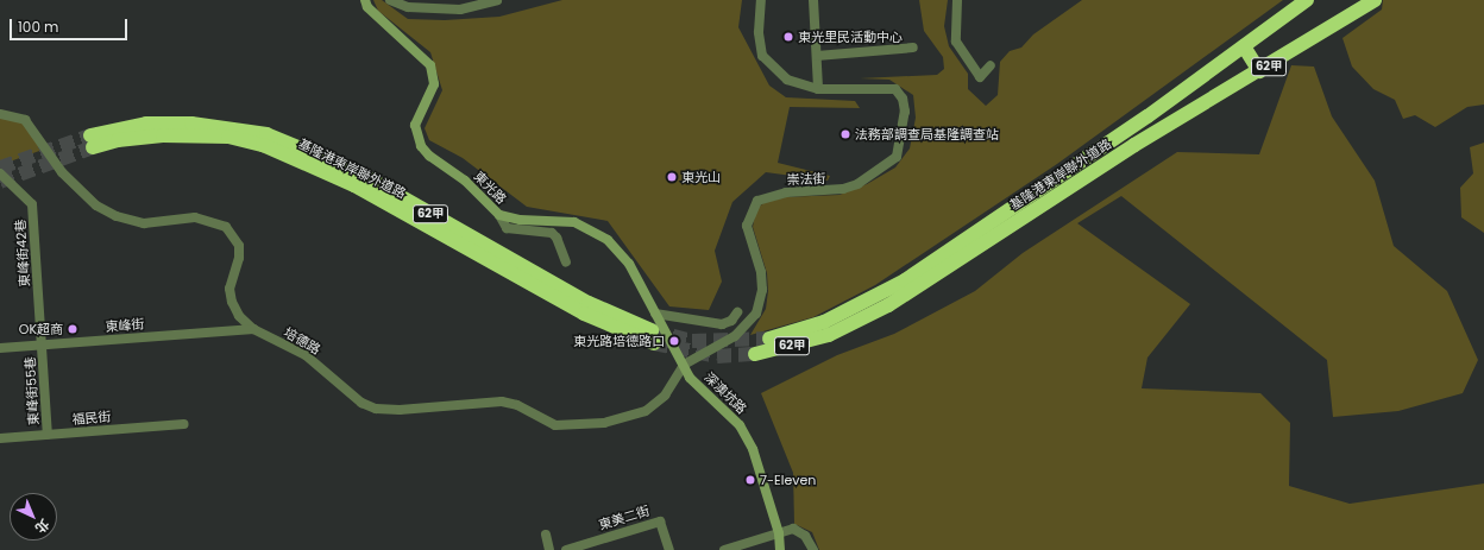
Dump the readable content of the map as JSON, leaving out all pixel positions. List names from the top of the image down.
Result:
{
  "streets": {
    "highway": ["62甲", "基隆港東岸聯外道路"],
    "street": [
      "崇法街",
      "東光路",
      "東峰街42巷",
      "東峰街",
      "培德路",
      "東峰街55巷",
      "深澳坑路",
      "福民街",
      "東美二街"
    ]
  },
  "crossings": [
    ["崇法街", "東光路"],
    ["崇法街", "培德路"],
    ["崇法街", "深澳坑路"],
    ["東光路", "培德路"],
    ["東光路", "深澳坑路"],
    ["東峰街42巷", "東峰街"],
    ["東峰街42巷", "東峰街55巷"],
    ["東峰街", "培德路"],
    ["東峰街", "東峰街55巷"],
    ["培德路", "深澳坑路"],
    ["東峰街55巷", "福民街"]
  ],
  "places": [
    "東光里民活動中心",
    "法務部調查局基隆調查站",
    "東光山",
    "OK超商",
    "東光路培德路口",
    "7-Eleven"
  ],
  "scale_bar": "100 m",
  "north": "bottom right"
}
